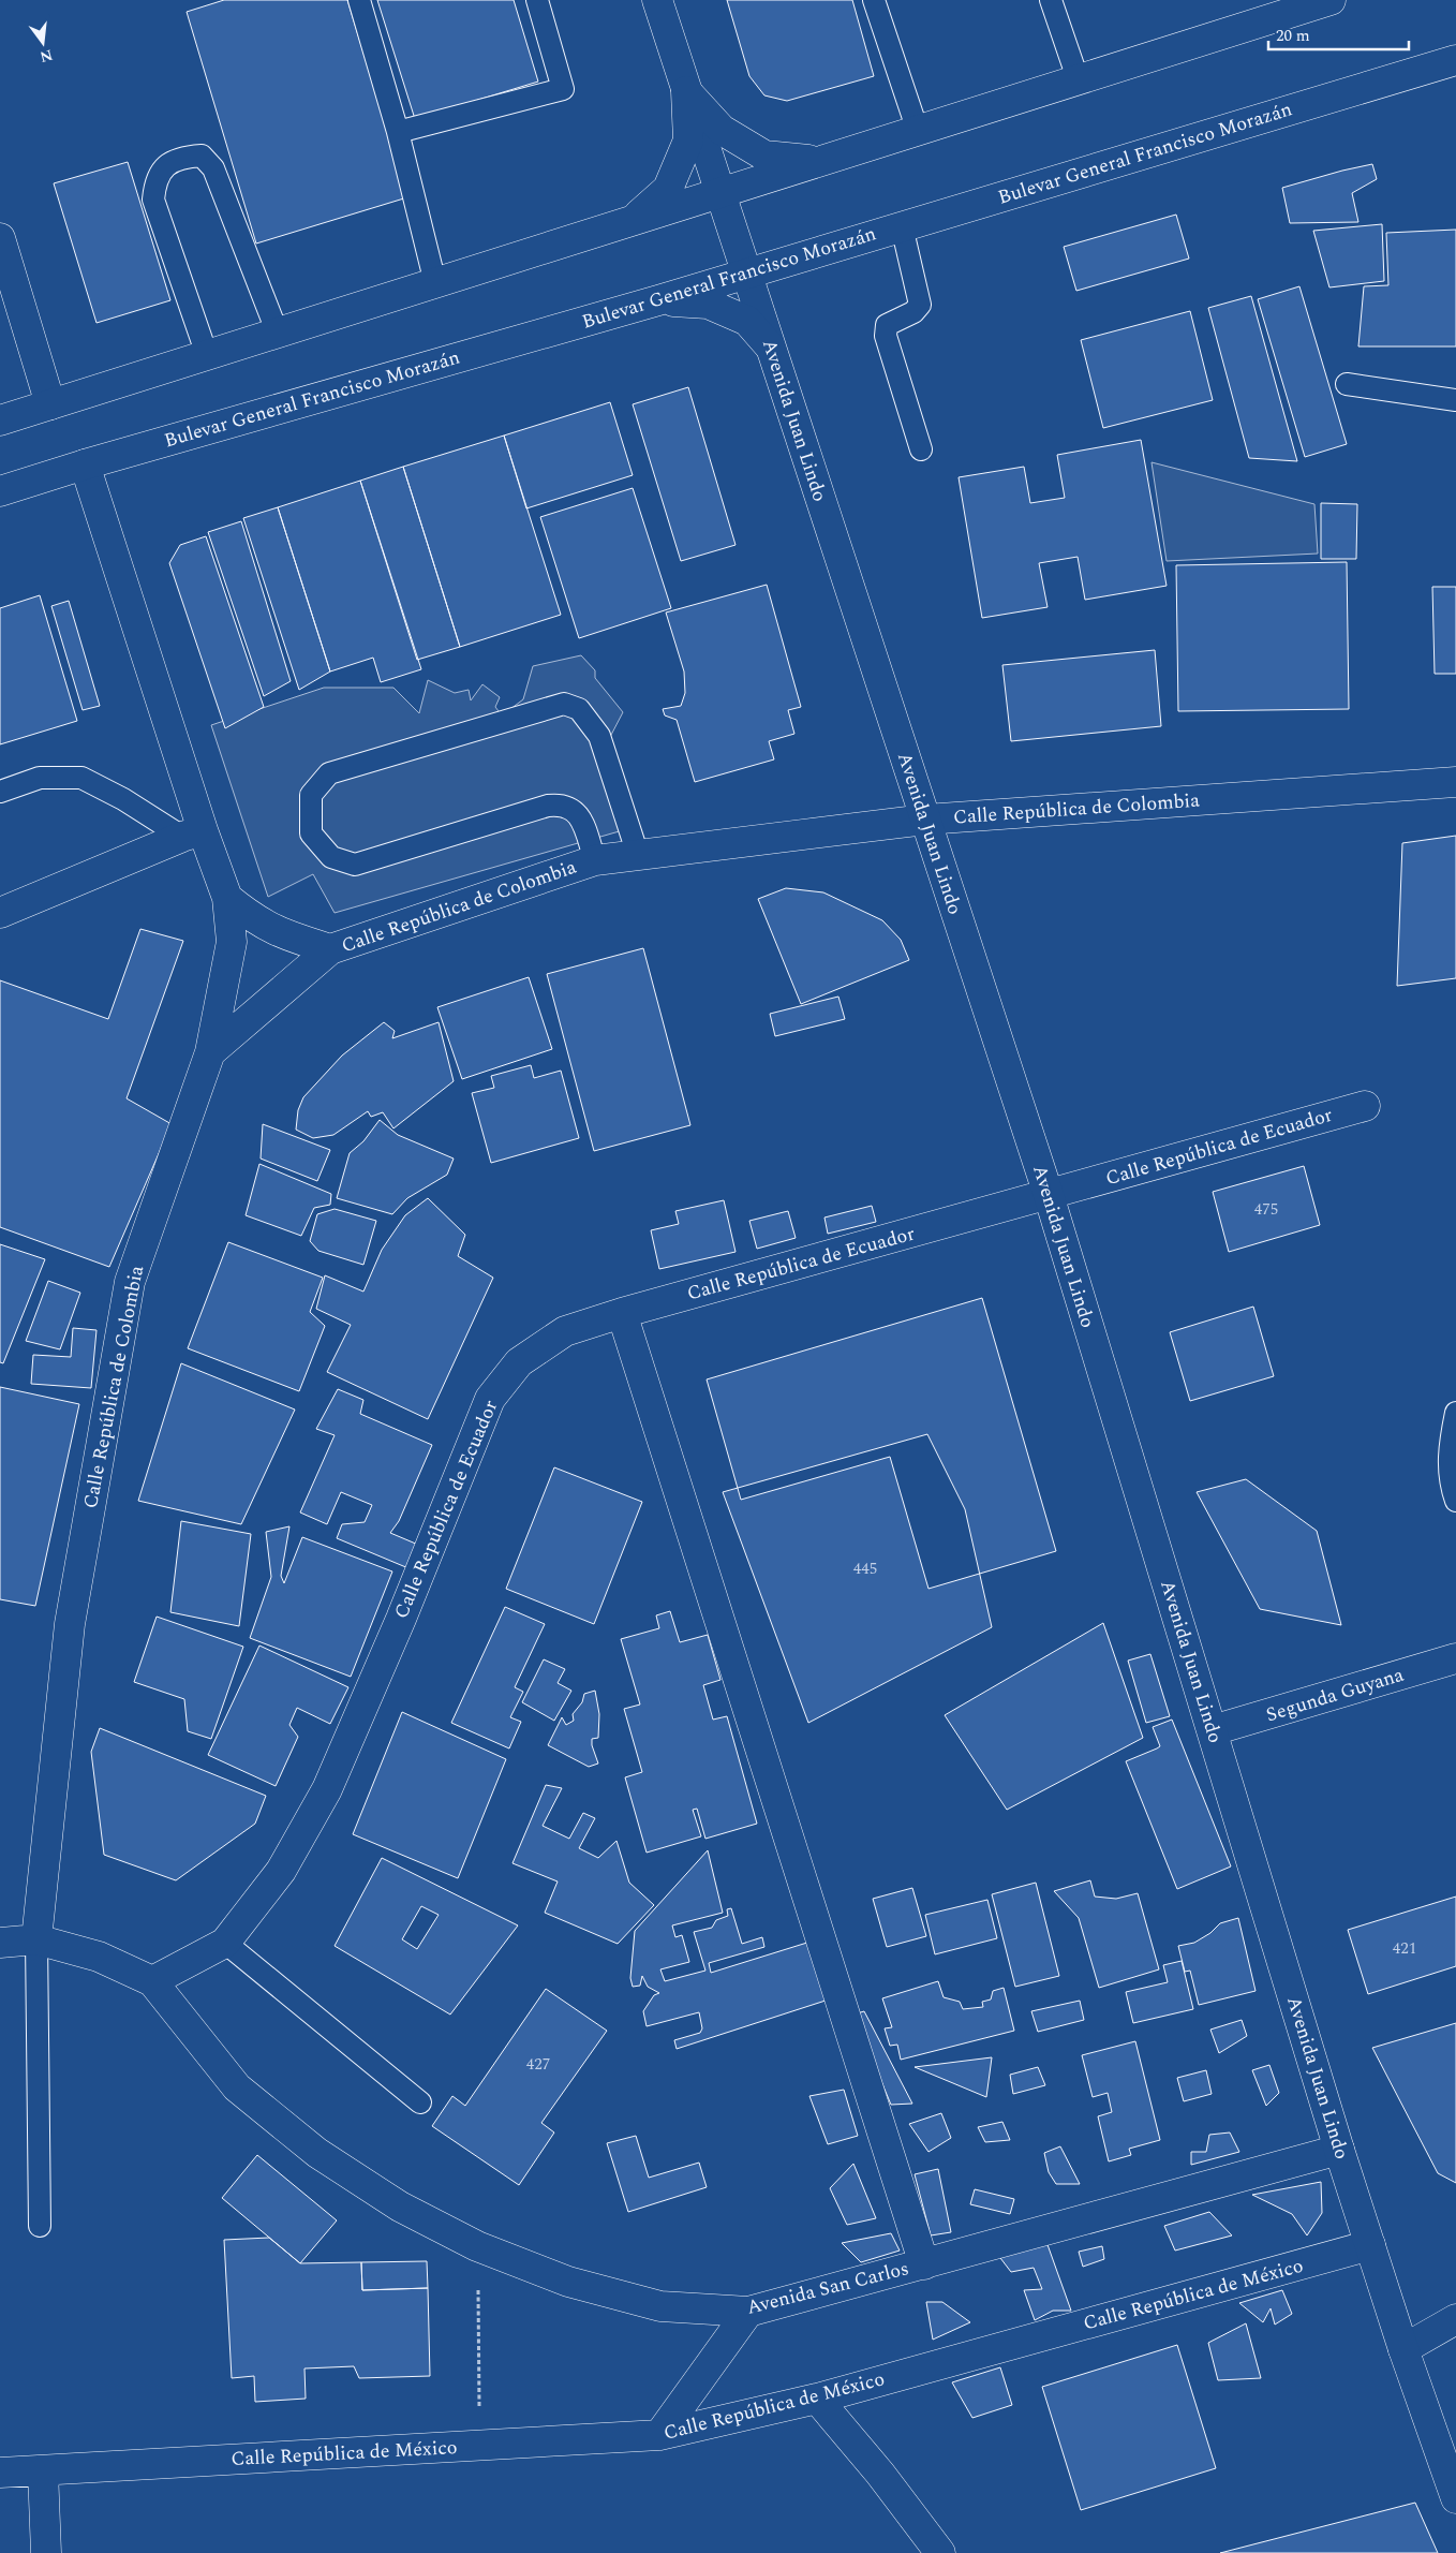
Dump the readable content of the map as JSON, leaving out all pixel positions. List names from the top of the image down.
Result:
{
  "streets": {
    "street": [
      "Bulevar General Francisco Morazán",
      "Avenida Juan Lindo",
      "Calle República de Colombia",
      "Calle República de Ecuador",
      "Segunda Guyana",
      "Avenida San Carlos",
      "Calle República de México"
    ]
  },
  "crossings": [
    ["Bulevar General Francisco Morazán", "Avenida Juan Lindo"],
    ["Avenida Juan Lindo", "Calle República de Colombia"],
    ["Avenida Juan Lindo", "Calle República de Ecuador"],
    ["Avenida Juan Lindo", "Segunda Guyana"],
    ["Avenida Juan Lindo", "Avenida San Carlos"],
    ["Avenida Juan Lindo", "Calle República de México"],
    ["Calle República de Ecuador", "Avenida San Carlos"]
  ],
  "house_numbers": [
    "475",
    "445",
    "421",
    "427"
  ],
  "scale_bar": "20 m",
  "north": "bottom"
}
